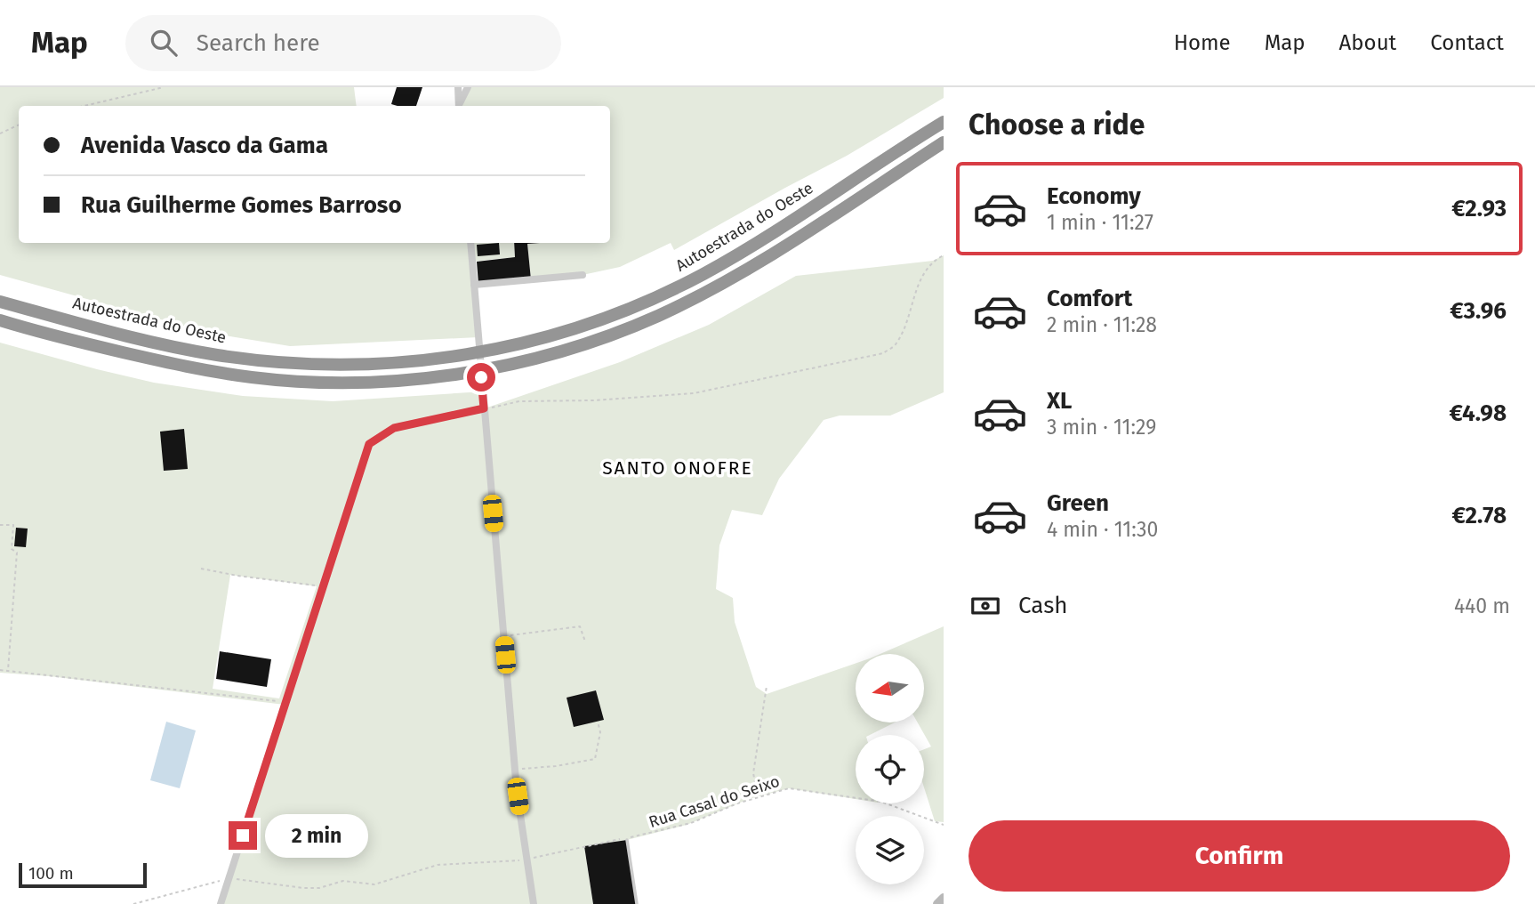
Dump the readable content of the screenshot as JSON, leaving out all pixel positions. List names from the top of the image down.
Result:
{
  "streets": {
    "highway": ["Autoestrada do Oeste"],
    "path": ["Rua Casal do Seixo"]
  },
  "districts": ["SANTO ONOFRE"],
  "scale_bar": "100 m",
  "north": "left",
  "page": {
    "header": "Map",
    "search": "Search here",
    "nav": [
      "Home",
      "Map",
      "About",
      "Contact"
    ],
    "heading": "Choose a ride",
    "banner": ["Avenida Vasco da Gama", "Rua Guilherme Gomes Barroso"],
    "list": [
      {
        "name": "Economy",
        "note": "1 min · 11:27",
        "value": "€2.93"
      },
      {
        "name": "Comfort",
        "note": "2 min · 11:28",
        "value": "€3.96"
      },
      {
        "name": "XL",
        "note": "3 min · 11:29",
        "value": "€4.98"
      },
      {
        "name": "Green",
        "note": "4 min · 11:30",
        "value": "€2.78"
      }
    ],
    "pay": ["Cash", "440 m"],
    "buttons": "Confirm",
    "bubble": "2 min",
    "scale": "100 m"
  }
}
